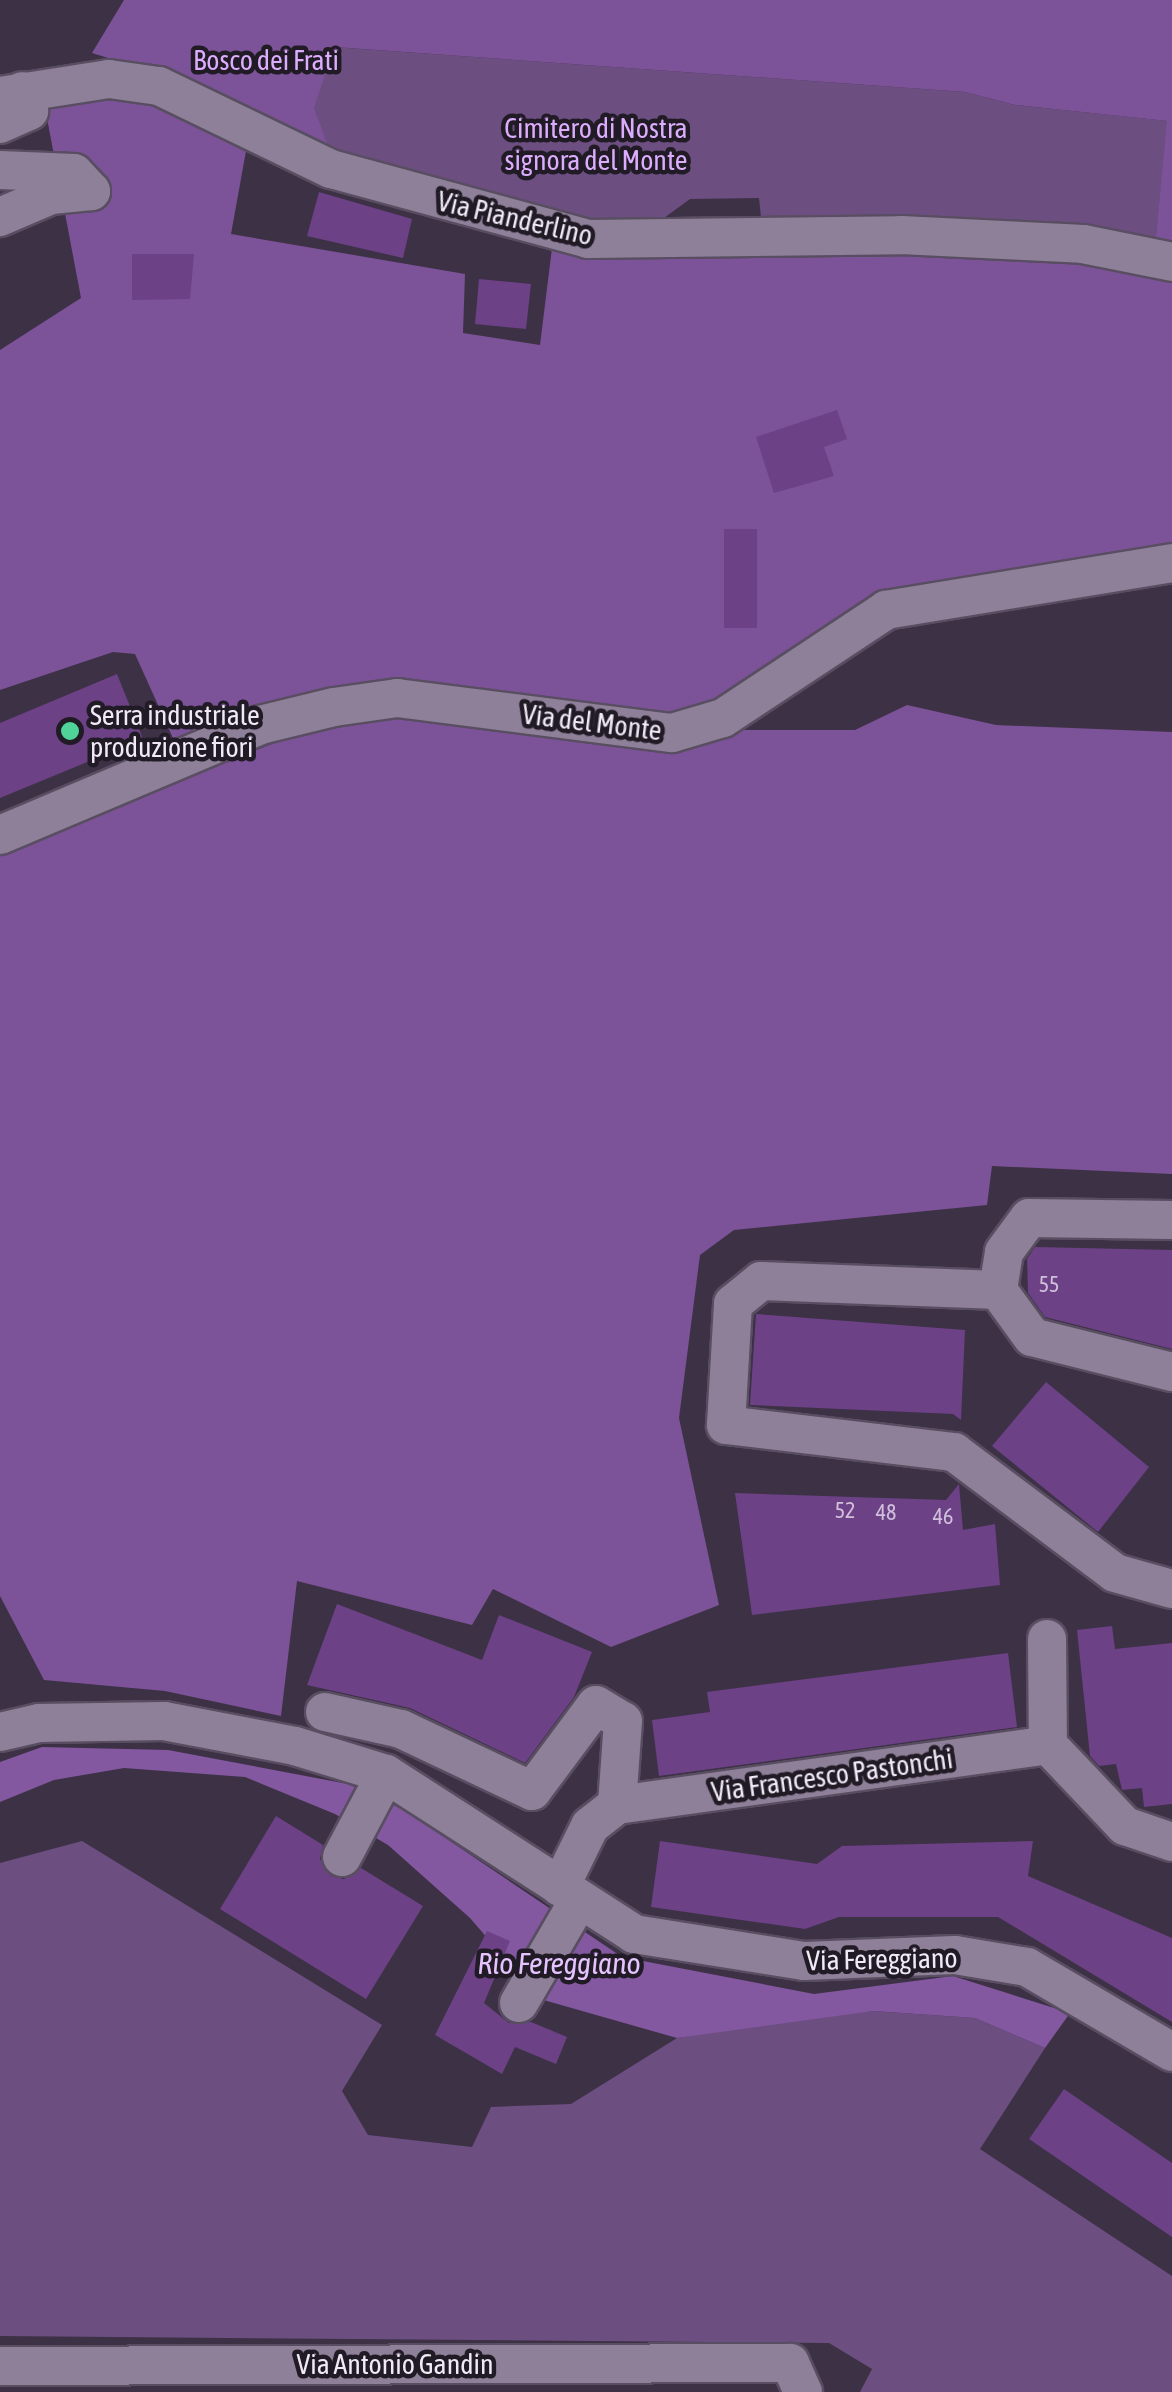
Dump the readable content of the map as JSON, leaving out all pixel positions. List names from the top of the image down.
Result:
{
  "streets": {
    "street": [
      "Via Pianderlino",
      "Via del Monte",
      "Via Francesco Pastonchi",
      "Via Fereggiano",
      "Via Antonio Gandin"
    ]
  },
  "water": ["Rio Fereggiano"],
  "parks": ["Bosco dei Frati", "Cimitero di Nostra signora del Monte"],
  "places": ["Serra industriale produzione fiori"],
  "house_numbers": [
    "55",
    "52",
    "48",
    "46"
  ]
}
